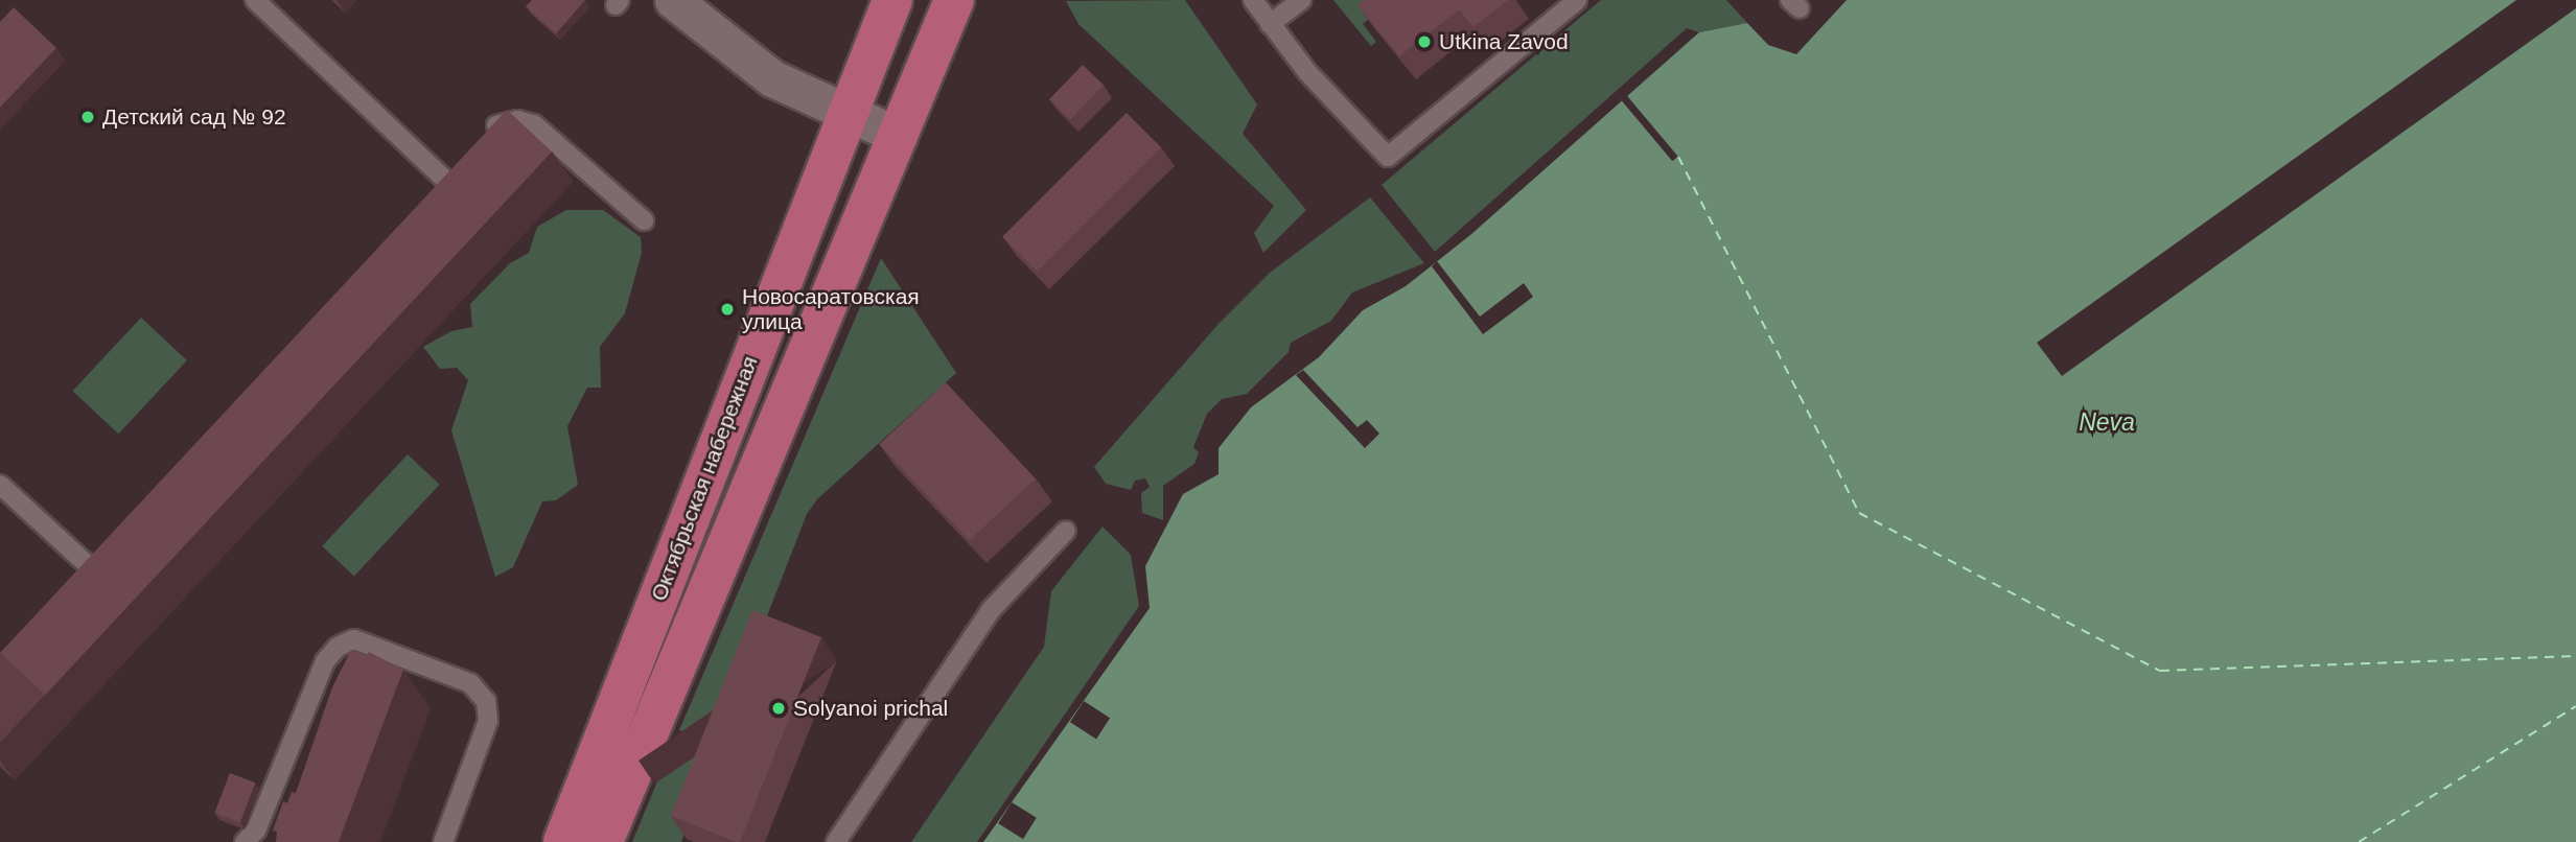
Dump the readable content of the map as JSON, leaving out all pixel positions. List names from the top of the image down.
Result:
{
  "streets": {
    "main road": ["Октябрьская набережная"]
  },
  "water": ["Neva"],
  "places": [
    "Utkina Zavod",
    "Детский сад № 92",
    "Новосаратовская улица",
    "Solyanoi prichal"
  ]
}
